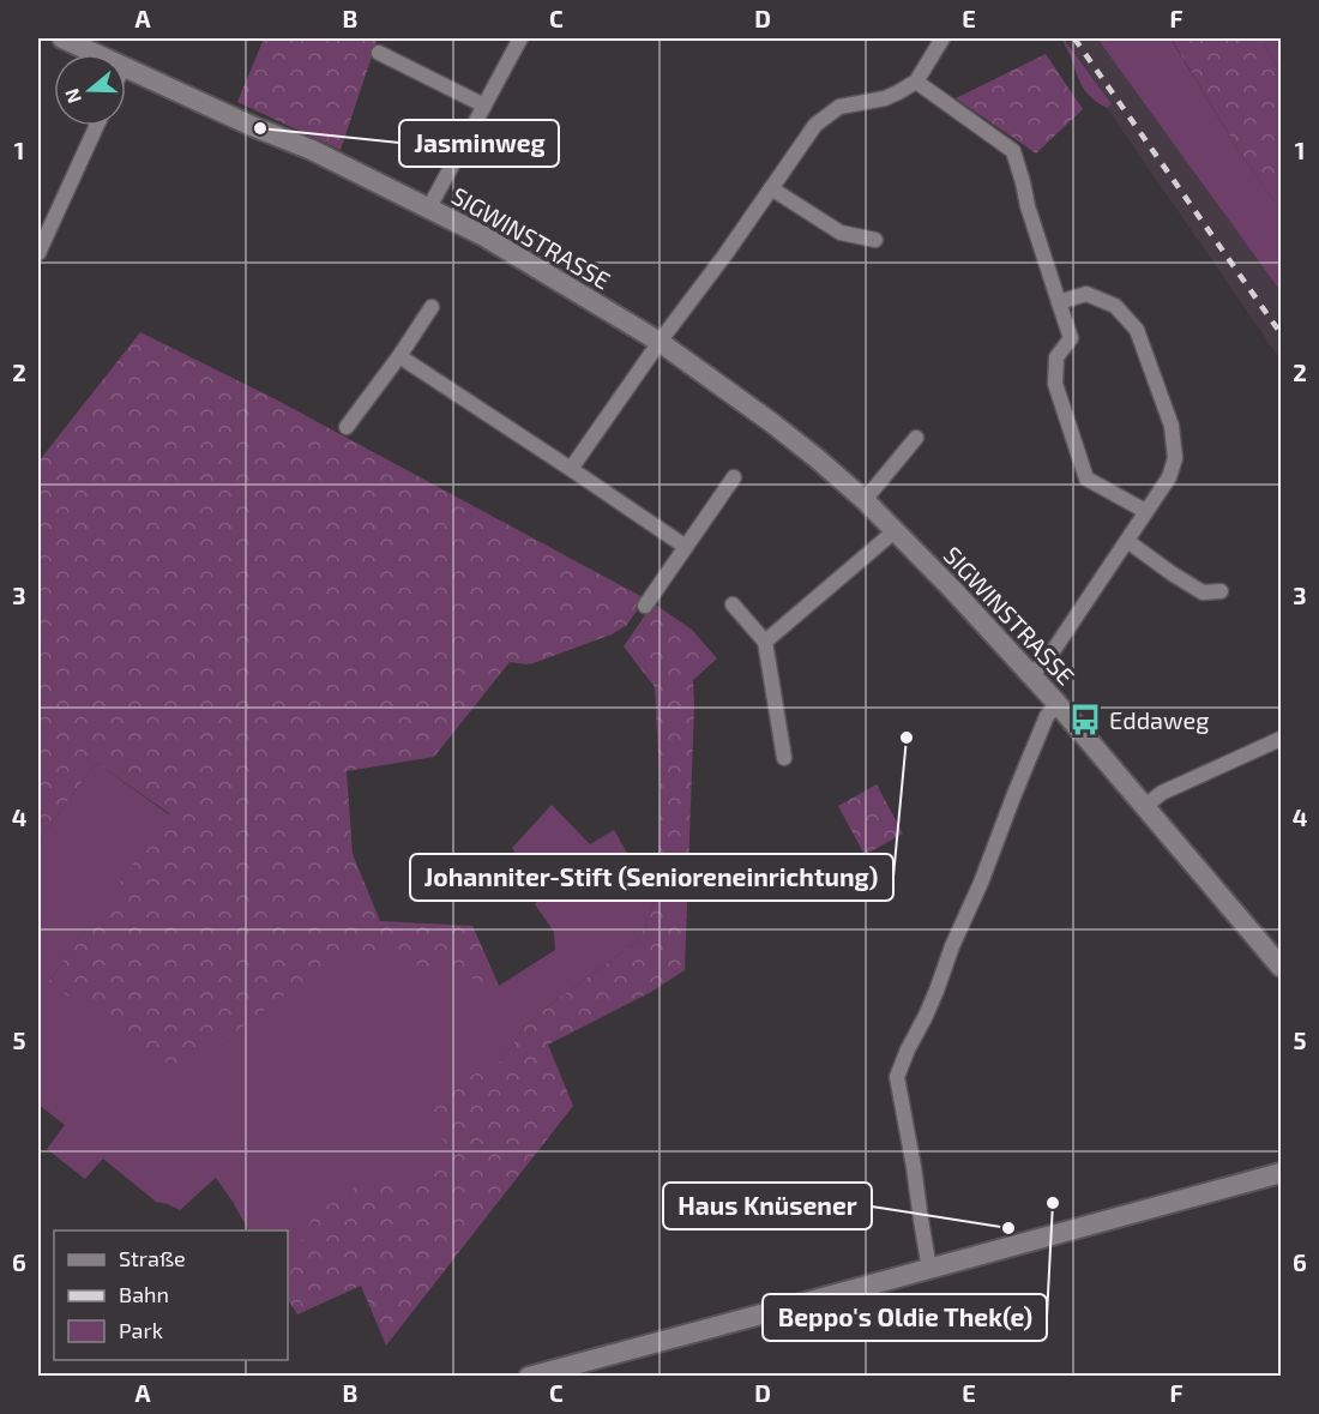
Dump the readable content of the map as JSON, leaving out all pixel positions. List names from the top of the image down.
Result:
{
  "streets": {
    "street": ["SIGWINSTRASSE"]
  },
  "places": {
    "other": [
      "Jasminweg",
      "Johanniter-Stift (Senioreneinrichtung)",
      "Beppo's Oldie Thek(e)",
      "Haus Knüsener"
    ],
    "bus stop": ["Eddaweg"]
  },
  "legend": ["Straße", "Bahn", "Park"],
  "north": "left",
  "grid": {
    "columns": [
      "A",
      "B",
      "C",
      "D",
      "E",
      "F"
    ],
    "rows": [
      "1",
      "2",
      "3",
      "4",
      "5",
      "6"
    ]
  }
}
